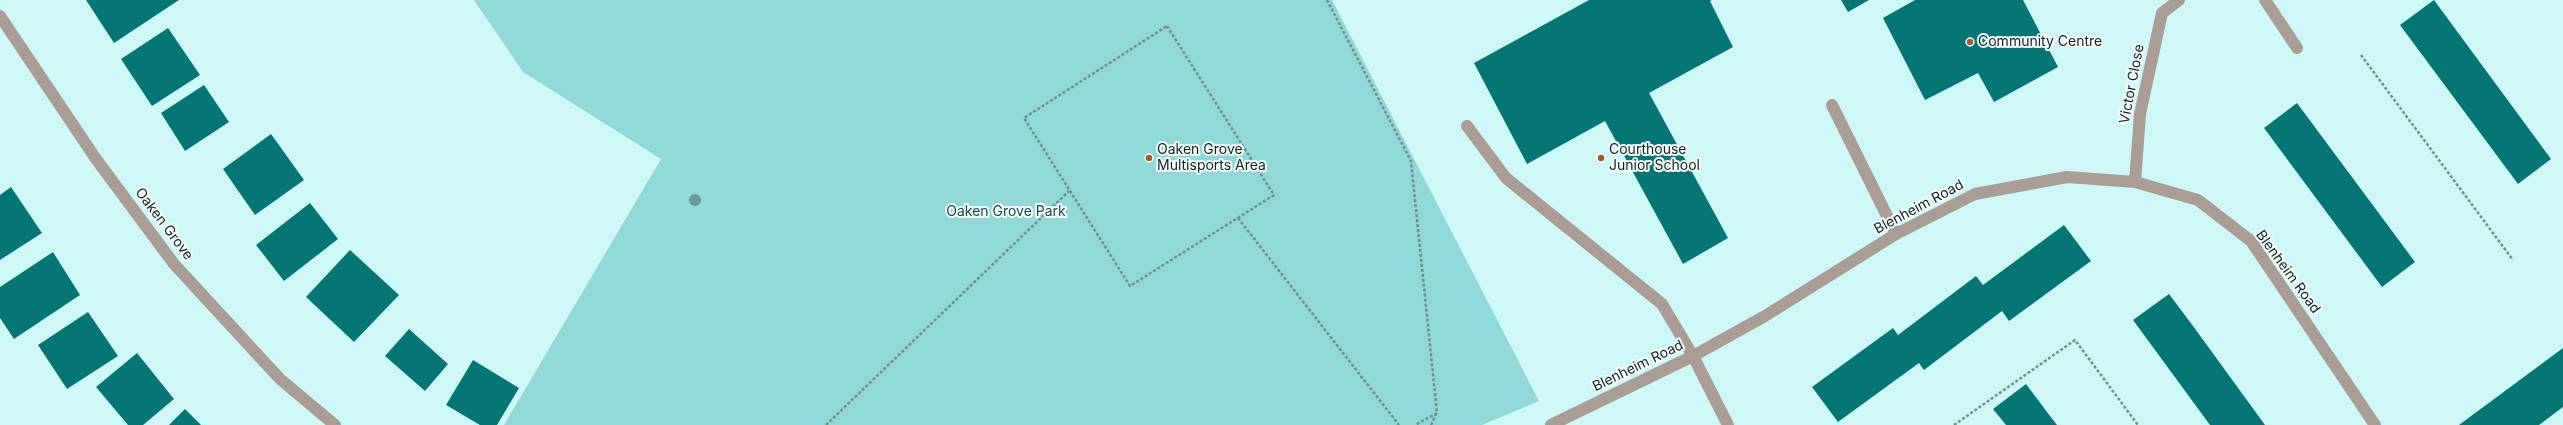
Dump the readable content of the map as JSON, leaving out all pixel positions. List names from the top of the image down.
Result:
{
  "streets": {
    "street": ["Victor Close", "Blenheim Road", "Oaken Grove"]
  },
  "crossings": [
    ["Victor Close", "Blenheim Road"]
  ],
  "parks": ["Oaken Grove Park"],
  "places": ["Community Centre", "Oaken Grove Multisports Area", "Courthouse Junior School"]
}
